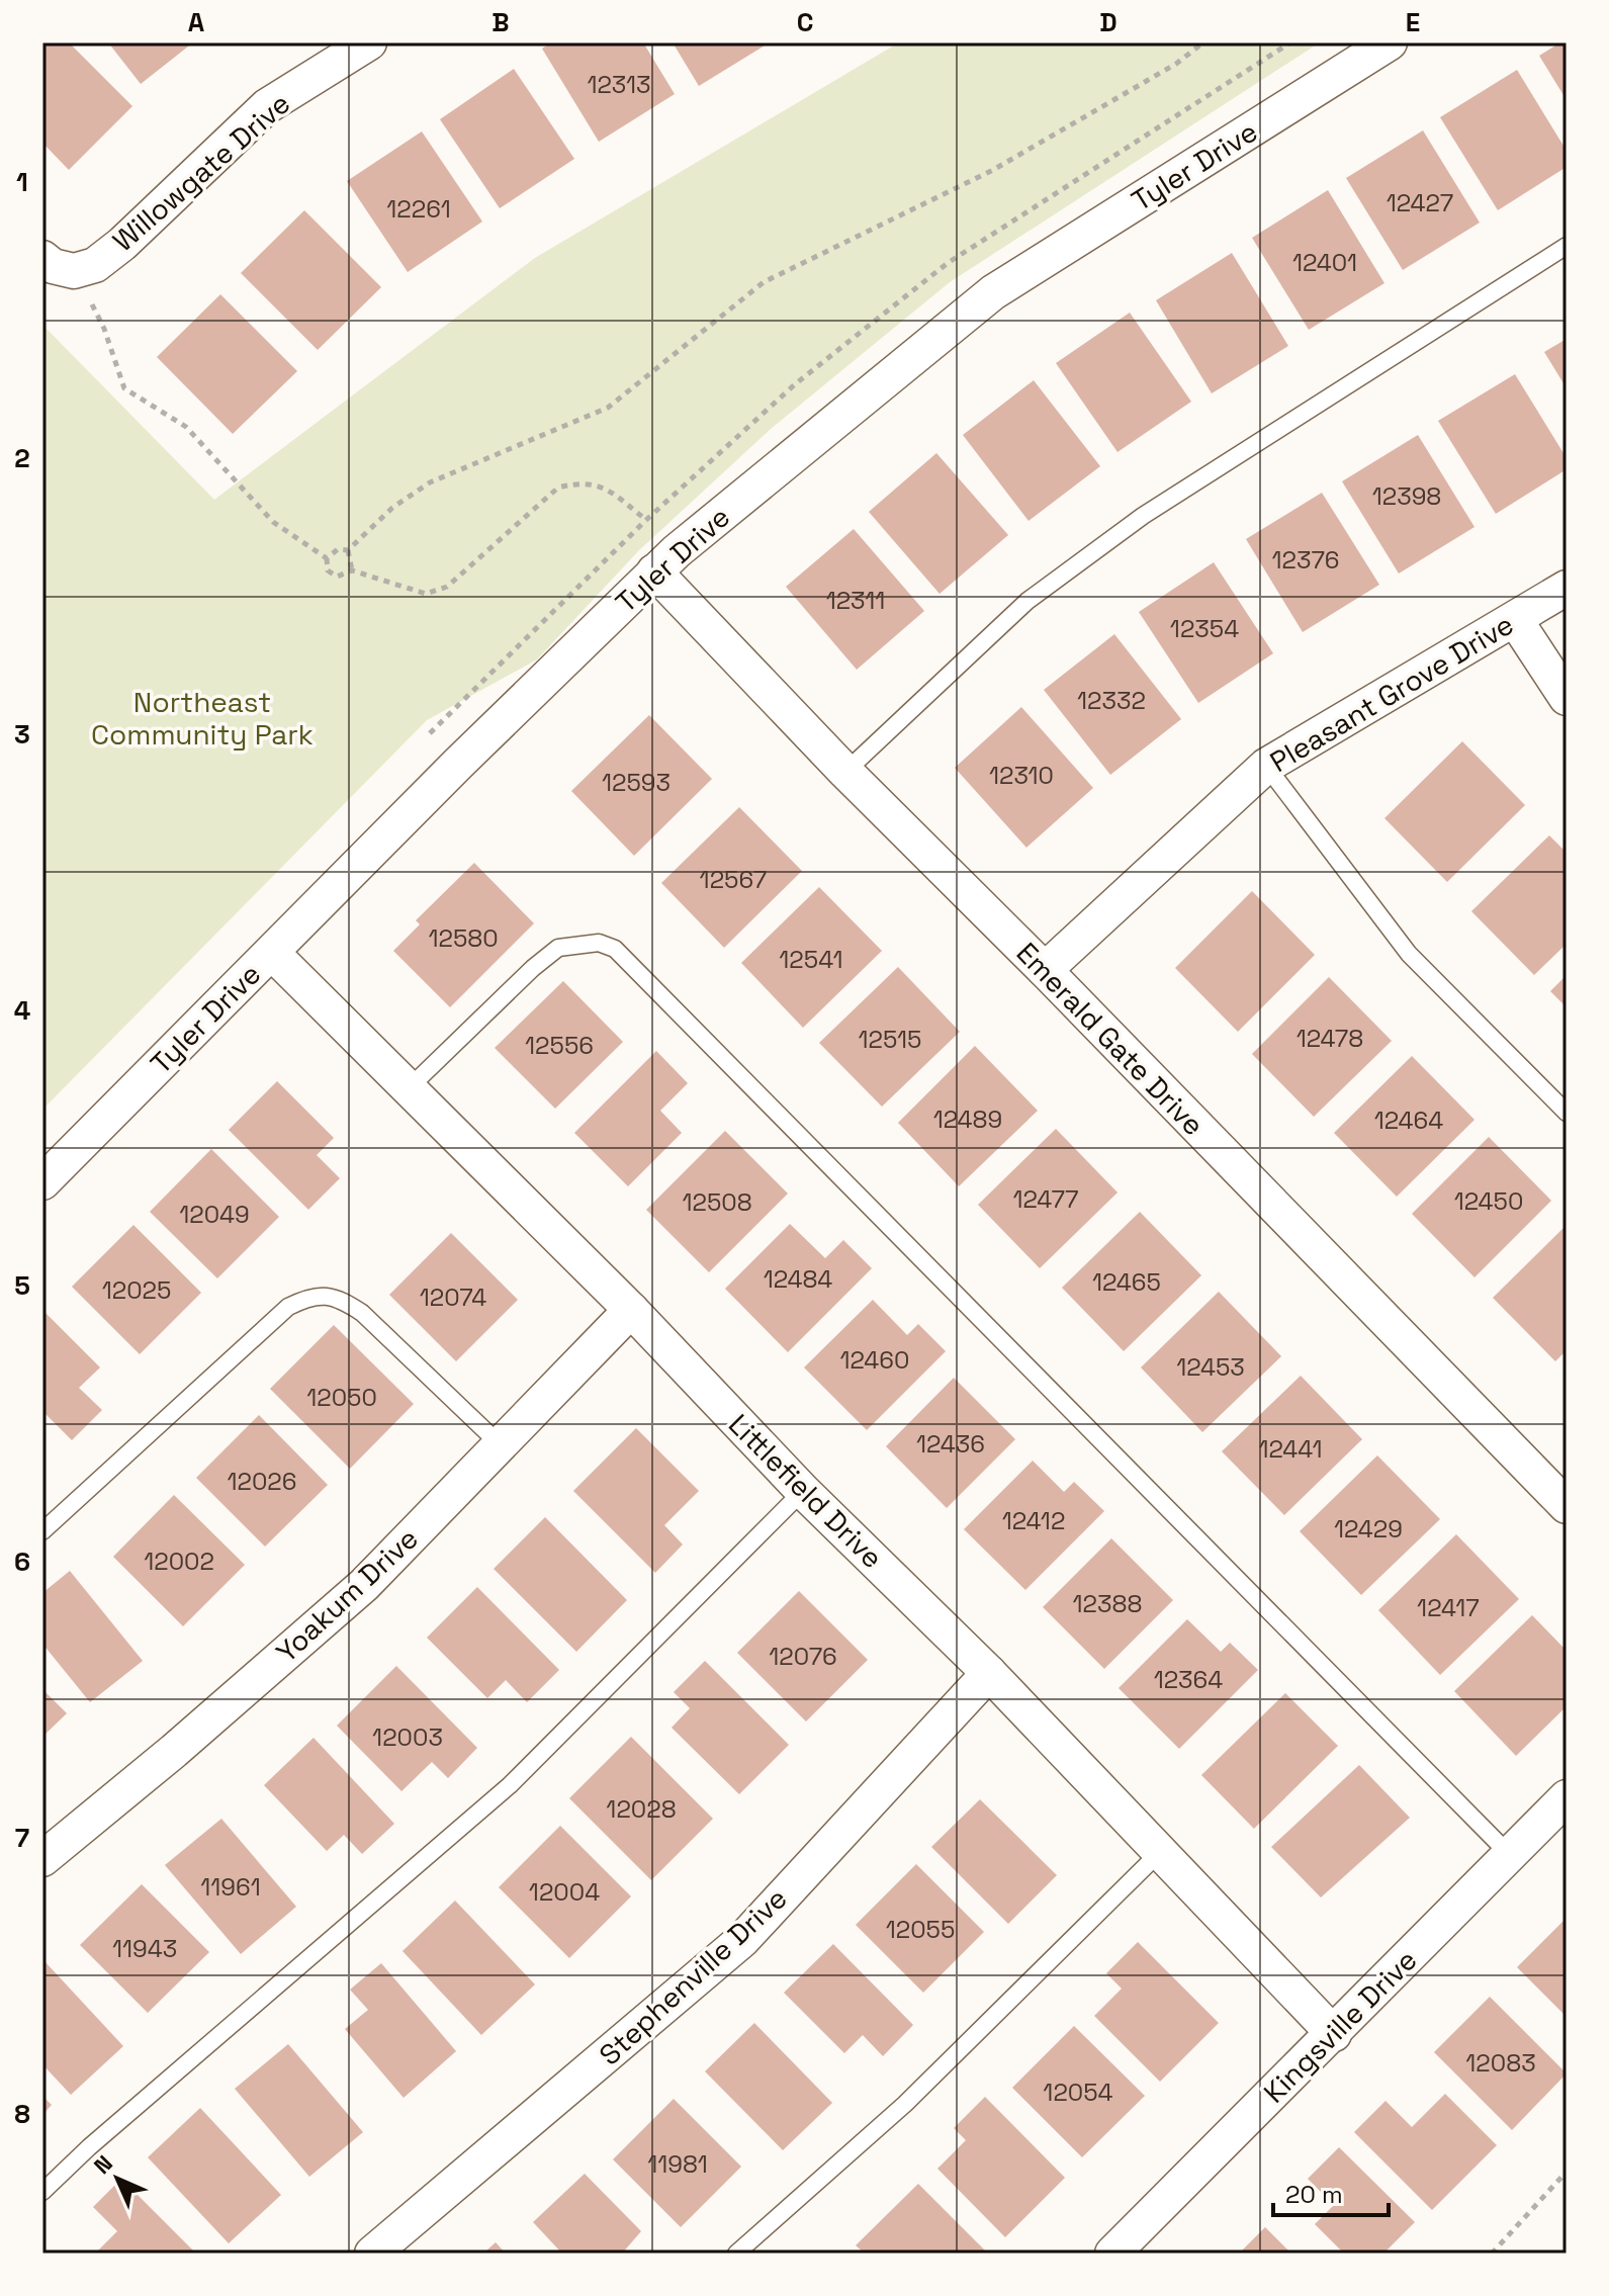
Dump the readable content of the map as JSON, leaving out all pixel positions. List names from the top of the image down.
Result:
{
  "streets": {
    "street": [
      "Tyler Drive",
      "Willowgate Drive",
      "Pleasant Grove Drive",
      "Emerald Gate Drive",
      "Littlefield Drive",
      "Yoakum Drive",
      "Stephenville Drive",
      "Kingsville Drive"
    ]
  },
  "crossings": [
    ["Tyler Drive", "Emerald Gate Drive"],
    ["Tyler Drive", "Littlefield Drive"],
    ["Pleasant Grove Drive", "Emerald Gate Drive"],
    ["Littlefield Drive", "Yoakum Drive"],
    ["Littlefield Drive", "Stephenville Drive"],
    ["Littlefield Drive", "Kingsville Drive"]
  ],
  "parks": ["Northeast Community Park"],
  "house_numbers": [
    "12313",
    "12427",
    "12261",
    "12401",
    "12398",
    "12376",
    "12311",
    "12354",
    "12332",
    "12310",
    "12593",
    "12567",
    "12580",
    "12541",
    "12478",
    "12515",
    "12556",
    "12489",
    "12464",
    "12477",
    "12450",
    "12508",
    "12049",
    "12484",
    "12465",
    "12025",
    "12074",
    "12460",
    "12453",
    "12050",
    "12436",
    "12441",
    "12026",
    "12412",
    "12429",
    "12002",
    "12388",
    "12417",
    "12076",
    "12364",
    "12003",
    "12028",
    "11961",
    "12004",
    "12055",
    "11943",
    "12083",
    "12054",
    "11981"
  ],
  "scale_bar": "20 m",
  "north": "top left",
  "grid": {
    "columns": [
      "A",
      "B",
      "C",
      "D",
      "E"
    ],
    "rows": [
      "1",
      "2",
      "3",
      "4",
      "5",
      "6",
      "7",
      "8"
    ]
  }
}
